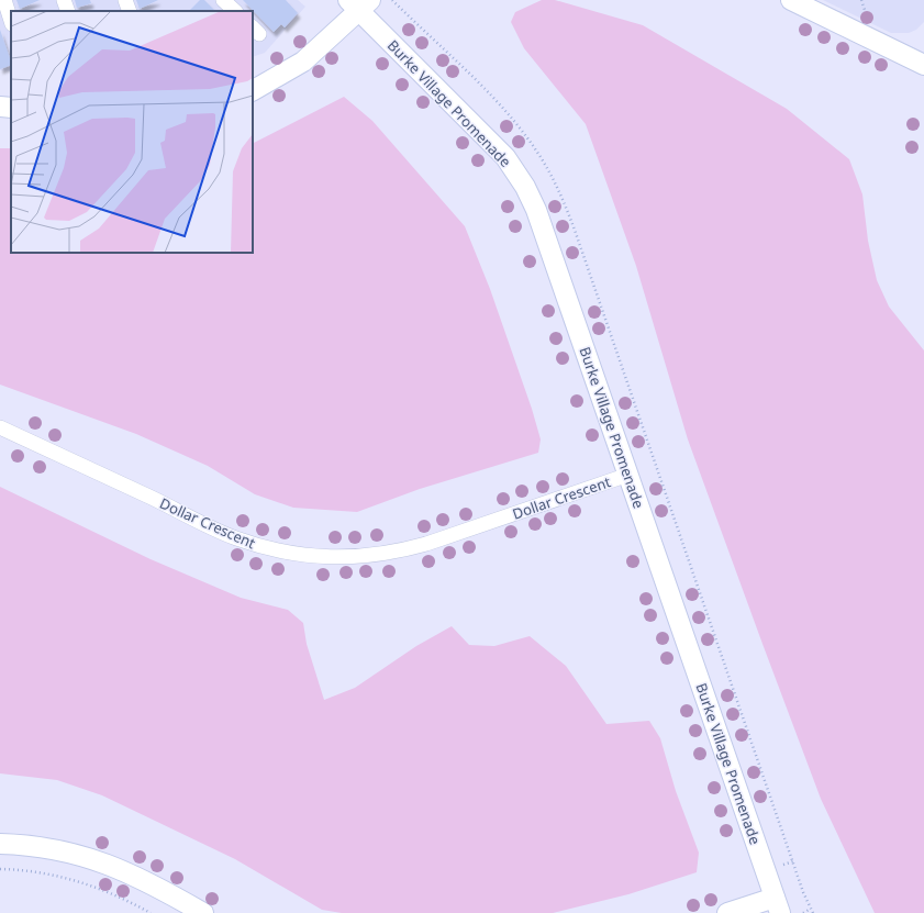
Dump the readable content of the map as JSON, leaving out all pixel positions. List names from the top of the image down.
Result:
{
  "streets": {
    "street": ["Burke Village Promenade", "Dollar Crescent"]
  },
  "crossings": [
    ["Burke Village Promenade", "Dollar Crescent"]
  ]
}
